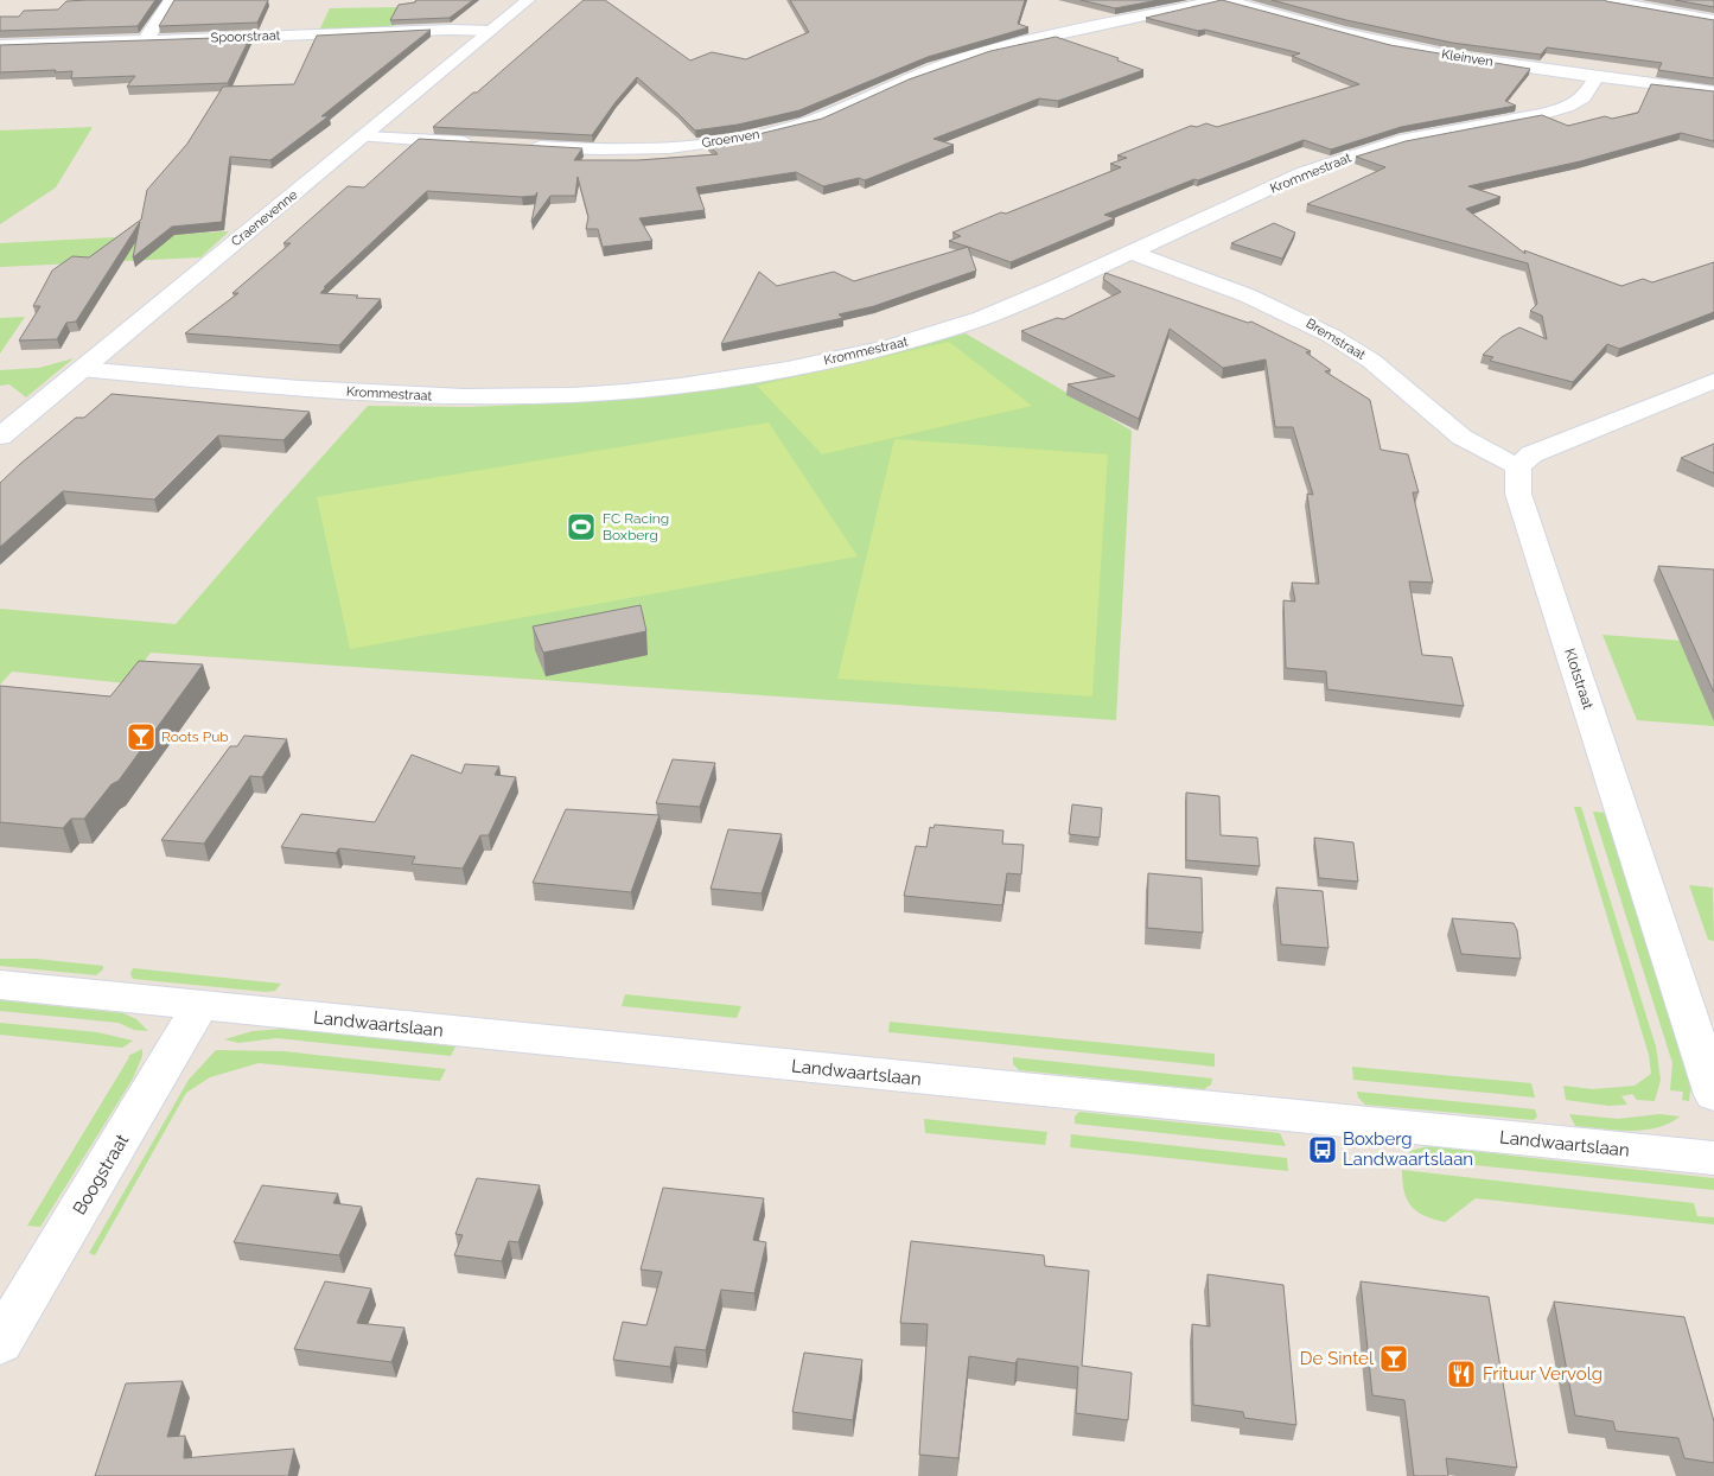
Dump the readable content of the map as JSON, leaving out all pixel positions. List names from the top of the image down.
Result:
{
  "streets": {
    "street": [
      "Spoorstraat",
      "Kleinven",
      "Groenven",
      "Krommestraat",
      "Craenevenne",
      "Bremstraat",
      "Klotstraat",
      "Landwaartslaan",
      "Boogstraat"
    ]
  },
  "crossings": [
    ["Spoorstraat", "Craenevenne"],
    ["Kleinven", "Krommestraat"],
    ["Krommestraat", "Craenevenne"],
    ["Krommestraat", "Bremstraat"],
    ["Bremstraat", "Klotstraat"],
    ["Landwaartslaan", "Boogstraat"]
  ],
  "places": {
    "sports": ["FC Racing Boxberg"],
    "bar": ["Roots Pub", "De Sintel"],
    "bus stop": ["Boxberg Landwaartslaan"],
    "restaurant": ["Frituur Vervolg"]
  }
}
